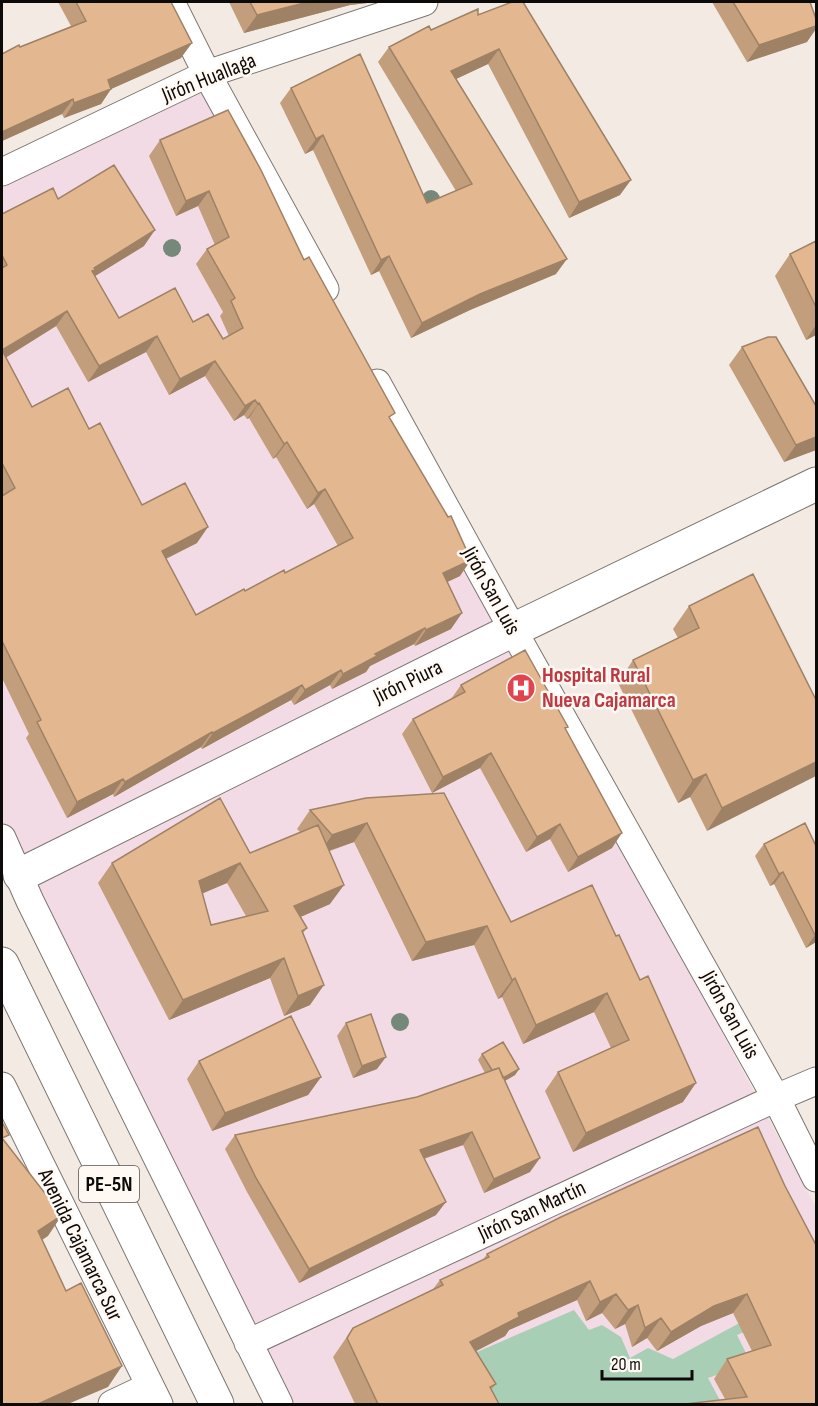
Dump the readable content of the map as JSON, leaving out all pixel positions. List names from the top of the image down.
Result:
{
  "streets": {
    "main road": ["Jirón Piura", "PE-5N"],
    "street": [
      "Jirón Huallaga",
      "Jirón San Luis",
      "Jirón San Martín",
      "Avenida Cajamarca Sur"
    ]
  },
  "crossings": [
    ["Jirón San Luis", "Jirón Piura"],
    ["Jirón San Luis", "Jirón San Martín"]
  ],
  "places": {
    "hospital": ["Hospital Rural Nueva Cajamarca"]
  },
  "scale_bar": "20 m"
}
